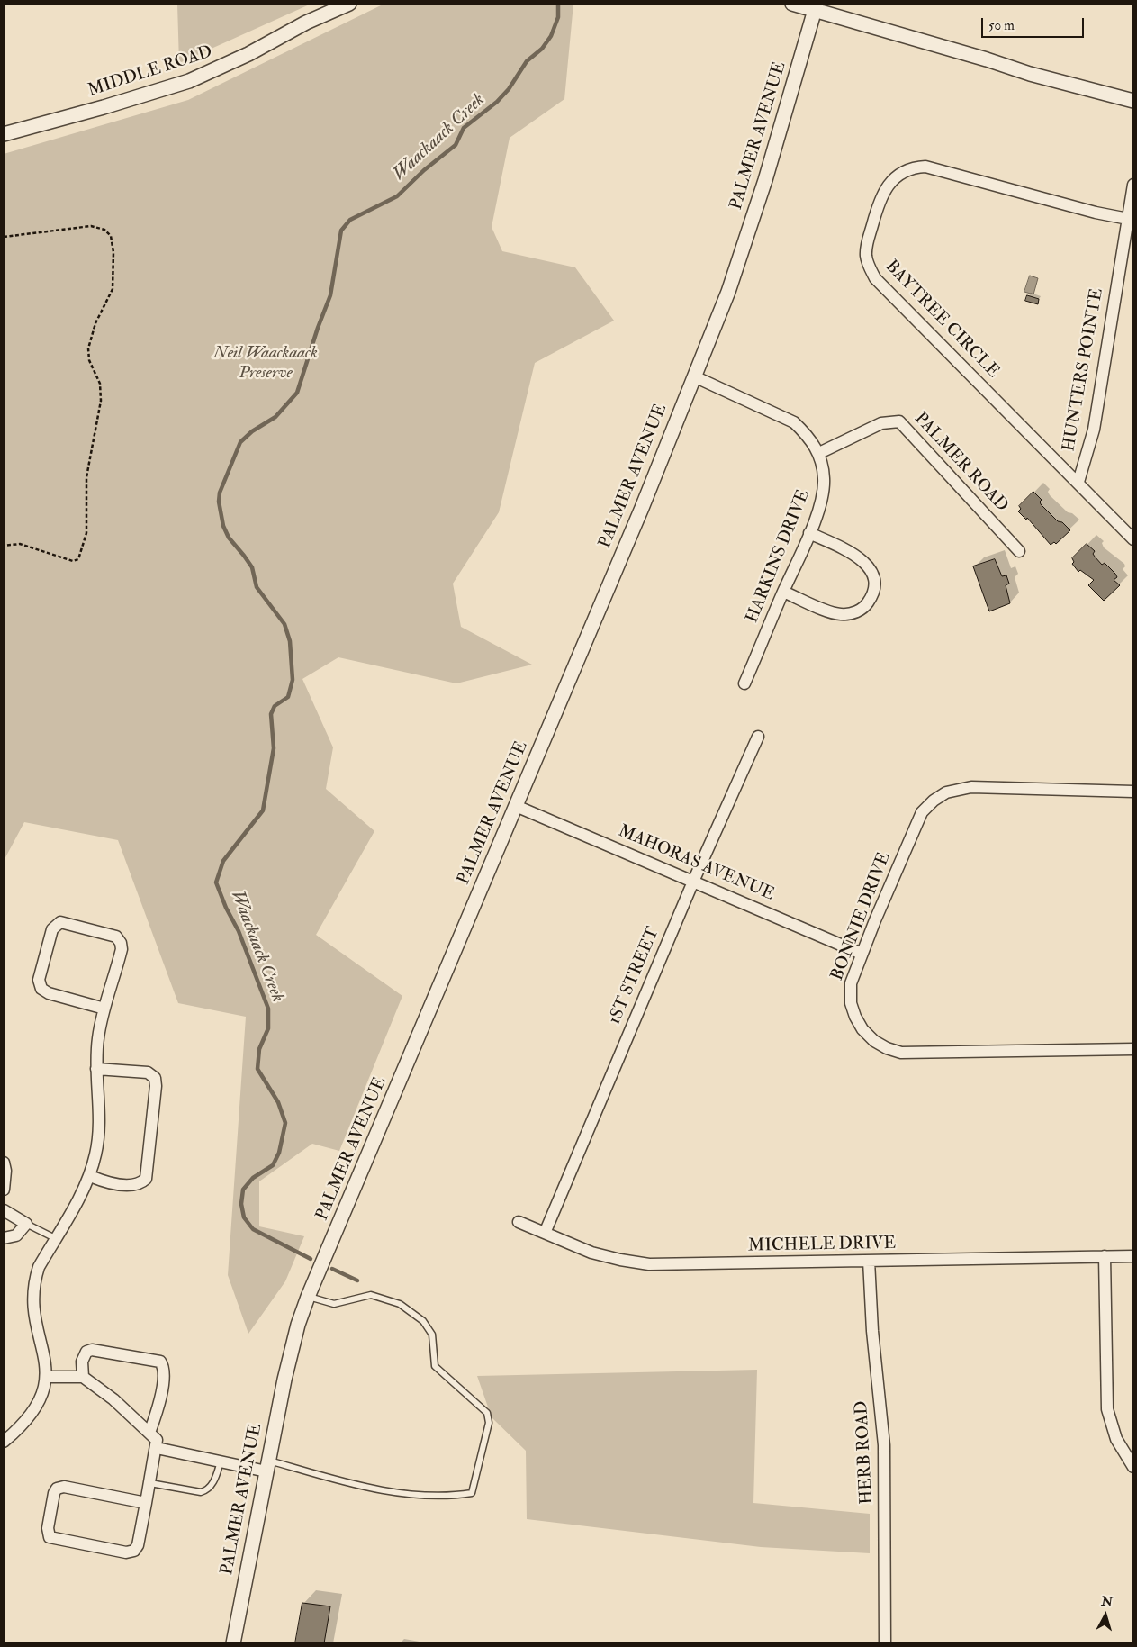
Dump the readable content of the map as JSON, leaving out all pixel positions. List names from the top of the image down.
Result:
{
  "streets": {
    "street": [
      "MIDDLE ROAD",
      "PALMER AVENUE",
      "BAYTREE CIRCLE",
      "HUNTERS POINTE",
      "PALMER ROAD",
      "HARKINS DRIVE",
      "MAHORAS AVENUE",
      "BONNIE DRIVE",
      "1ST STREET",
      "MICHELE DRIVE",
      "HERB ROAD"
    ]
  },
  "crossings": [
    ["PALMER AVENUE", "HARKINS DRIVE"],
    ["PALMER AVENUE", "MAHORAS AVENUE"],
    ["BAYTREE CIRCLE", "HUNTERS POINTE"],
    ["PALMER ROAD", "HARKINS DRIVE"],
    ["MAHORAS AVENUE", "BONNIE DRIVE"],
    ["MAHORAS AVENUE", "1ST STREET"],
    ["1ST STREET", "MICHELE DRIVE"],
    ["MICHELE DRIVE", "HERB ROAD"]
  ],
  "water": ["Waackaack Creek"],
  "parks": ["Neil Waackaack Preserve"],
  "scale_bar": "50 m",
  "north": "top"
}
